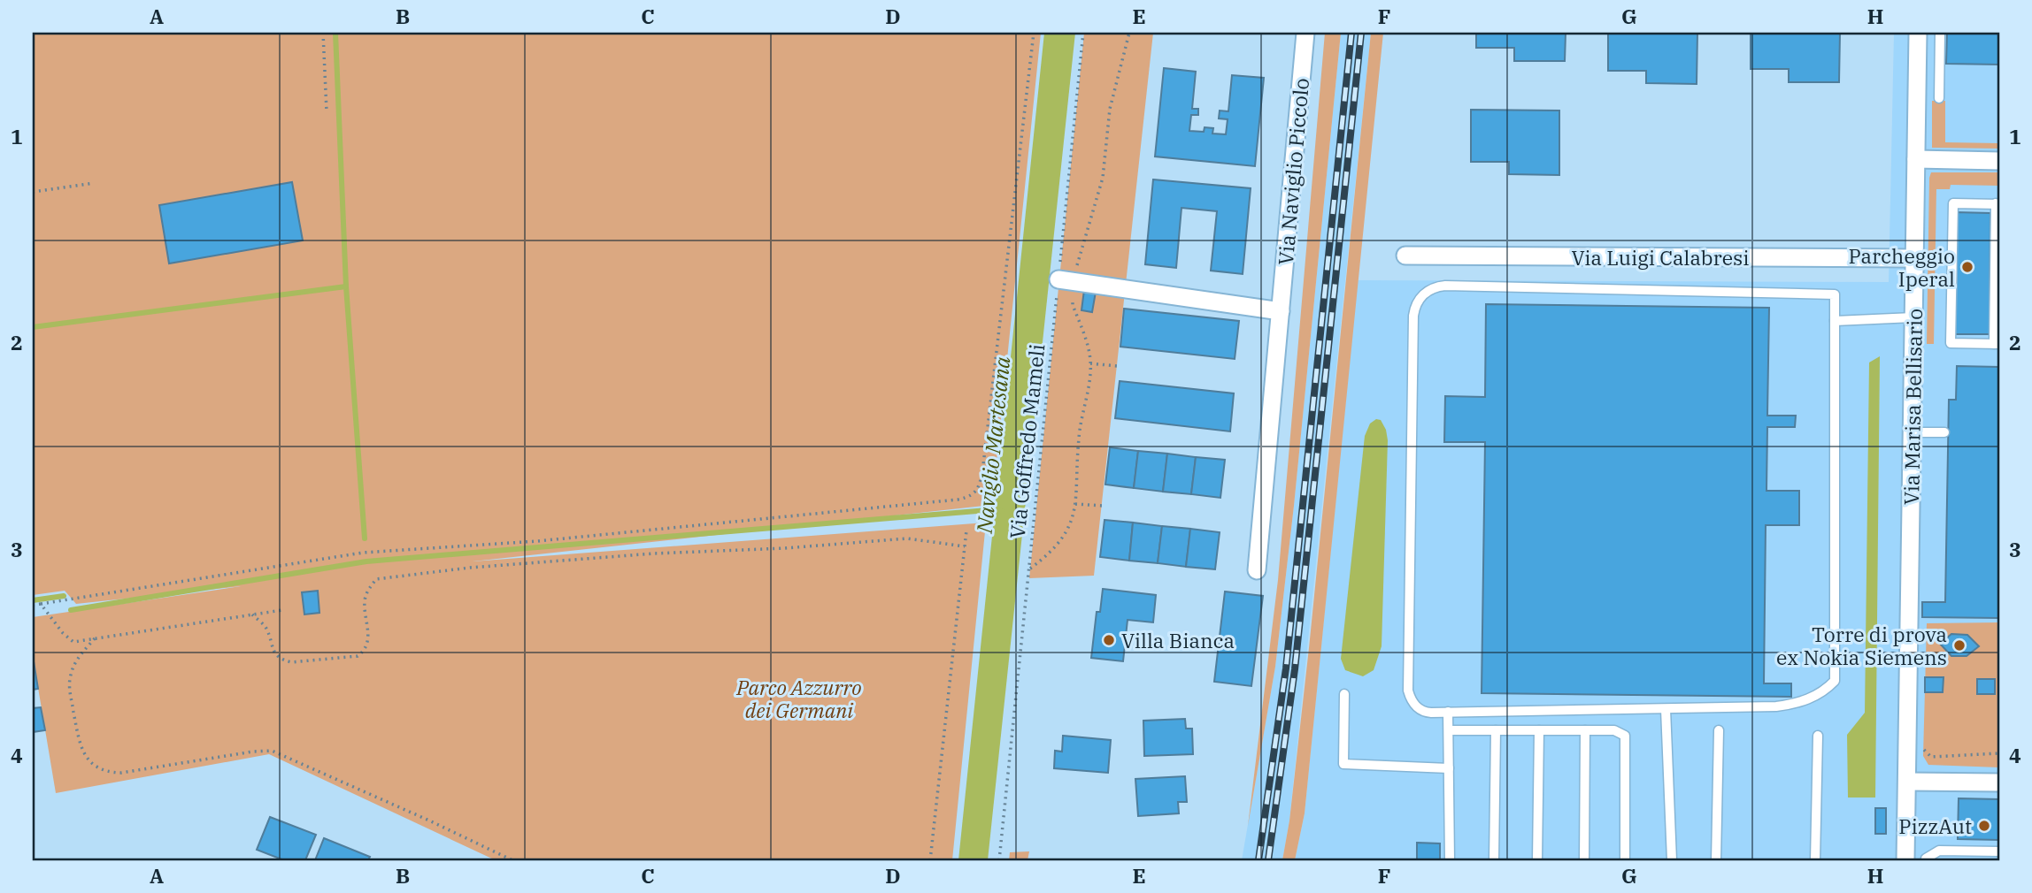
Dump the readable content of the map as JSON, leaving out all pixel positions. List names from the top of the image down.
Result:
{
  "streets": {
    "street": ["Via Naviglio Piccolo", "Via Luigi Calabresi", "Via Marisa Bellisario"],
    "path": ["Via Goffredo Mameli"]
  },
  "crossings": [
    ["Via Luigi Calabresi", "Via Marisa Bellisario"]
  ],
  "water": ["Naviglio Martesana"],
  "parks": ["Parco Azzurro dei Germani"],
  "places": [
    "Parcheggio Iperal",
    "Villa Bianca",
    "Torre di prova ex Nokia Siemens",
    "PizzAut"
  ],
  "grid": {
    "columns": [
      "A",
      "B",
      "C",
      "D",
      "E",
      "F",
      "G",
      "H"
    ],
    "rows": [
      "1",
      "2",
      "3",
      "4"
    ]
  }
}
